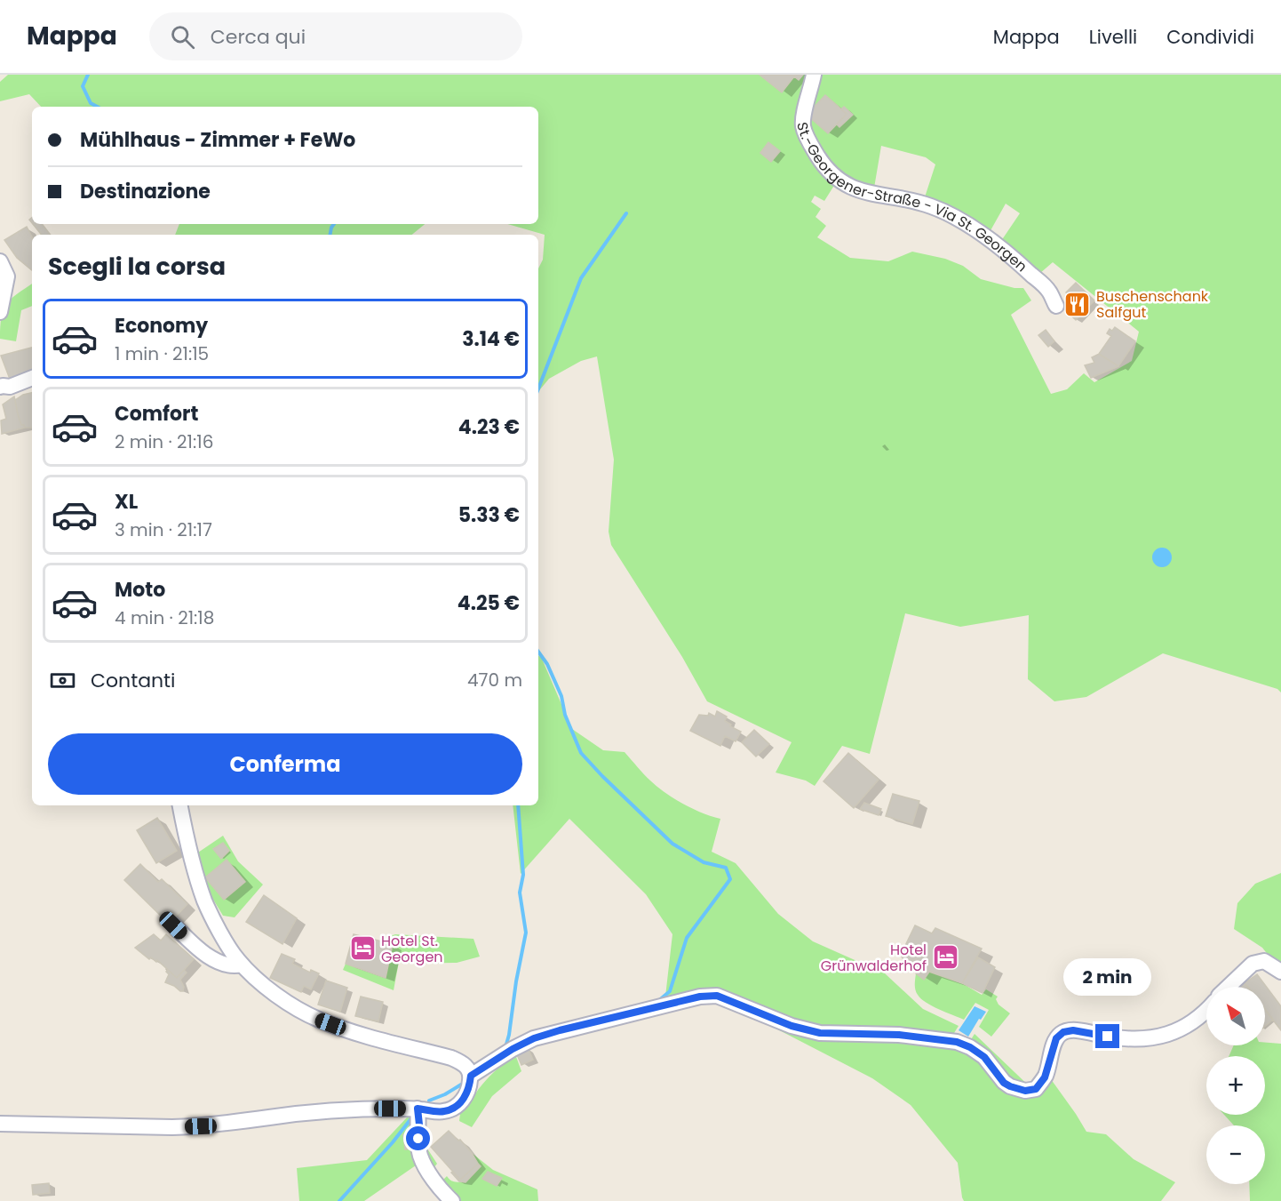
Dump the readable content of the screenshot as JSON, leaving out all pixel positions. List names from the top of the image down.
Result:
{
  "streets": {
    "street": ["St.-Georgener-Straße - Via St. Georgen"]
  },
  "places": {
    "restaurant": ["Buschenschank Salfgut"],
    "hotel": ["Hotel St. Georgen", "Hotel Grünwalderhof"]
  },
  "north": "top left",
  "page": {
    "header": "Mappa",
    "search": "Cerca qui",
    "nav": ["Mappa", "Livelli", "Condividi"],
    "banner": ["Mühlhaus - Zimmer + FeWo", "Destinazione"],
    "heading": "Scegli la corsa",
    "list": [
      {
        "name": "Economy",
        "note": "1 min · 21:15",
        "value": "3.14 €"
      },
      {
        "name": "Comfort",
        "note": "2 min · 21:16",
        "value": "4.23 €"
      },
      {
        "name": "XL",
        "note": "3 min · 21:17",
        "value": "5.33 €"
      },
      {
        "name": "Moto",
        "note": "4 min · 21:18",
        "value": "4.25 €"
      }
    ],
    "pay": ["Contanti", "470 m"],
    "buttons": "Conferma",
    "bubble": "2 min",
    "map_buttons": ["+", "−"]
  }
}
